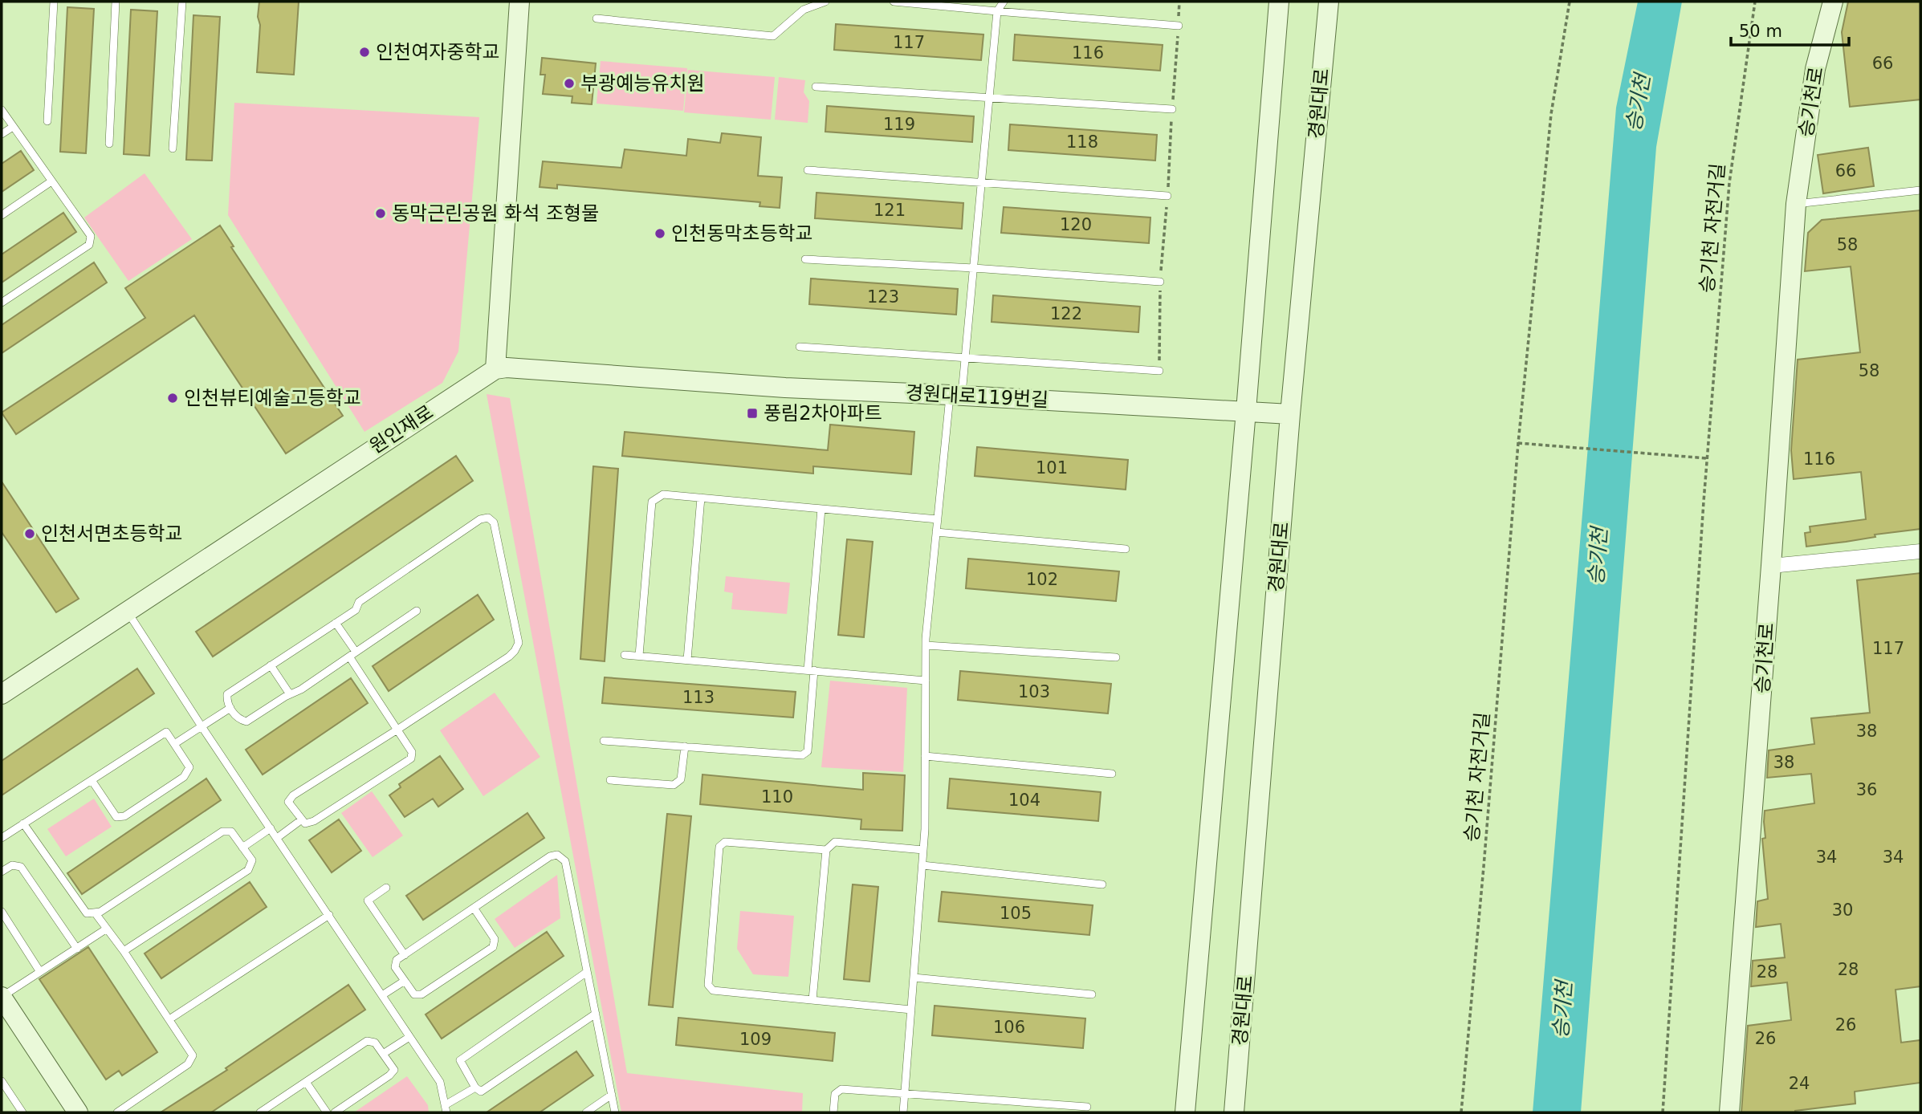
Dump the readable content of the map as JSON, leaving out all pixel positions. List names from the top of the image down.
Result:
{
  "streets": {
    "main road": [
      "승기천로",
      "경원대로",
      "경원대로119번길",
      "원인재로"
    ],
    "path": ["승기천 자전거길"]
  },
  "crossings": [
    ["경원대로", "경원대로119번길"],
    ["경원대로119번길", "원인재로"]
  ],
  "water": ["승기천"],
  "places": {
    "other": [
      "인천여자중학교",
      "부광예능유치원",
      "동막근린공원 화석 조형물",
      "인천동막초등학교",
      "인천뷰티예술고등학교",
      "인천서면초등학교"
    ],
    "transit": ["풍림2차아파트"]
  },
  "house_numbers": [
    "117",
    "116",
    "66",
    "119",
    "118",
    "66",
    "121",
    "120",
    "58",
    "123",
    "122",
    "58",
    "116",
    "101",
    "102",
    "117",
    "103",
    "113",
    "38",
    "38",
    "36",
    "110",
    "104",
    "34",
    "34",
    "30",
    "105",
    "28",
    "28",
    "26",
    "106",
    "26",
    "109",
    "24"
  ],
  "scale_bar": "50 m"
}
